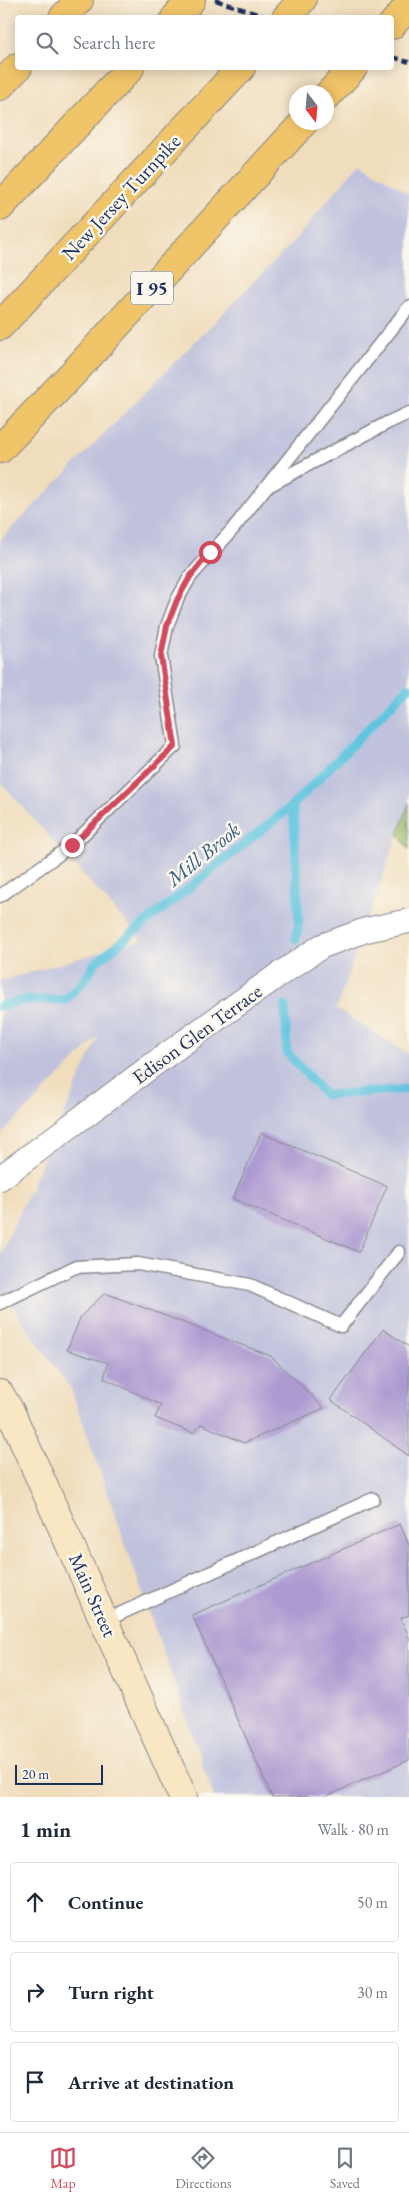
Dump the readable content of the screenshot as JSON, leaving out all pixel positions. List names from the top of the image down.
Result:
{
  "streets": {
    "highway": ["New Jersey Turnpike", "I 95"],
    "main road": ["Main Street"],
    "street": ["Edison Glen Terrace"]
  },
  "water": ["Mill Brook"],
  "scale_bar": "20 m",
  "north": "bottom",
  "page": {
    "search": "Search here",
    "scale": "20 m",
    "heading": ["1 min", "Walk · 80 m"],
    "list": [
      ["Continue", "50 m"],
      ["Turn right", "30 m"],
      "Arrive at destination"
    ],
    "nav": ["Map", "Directions", "Saved"]
  }
}
